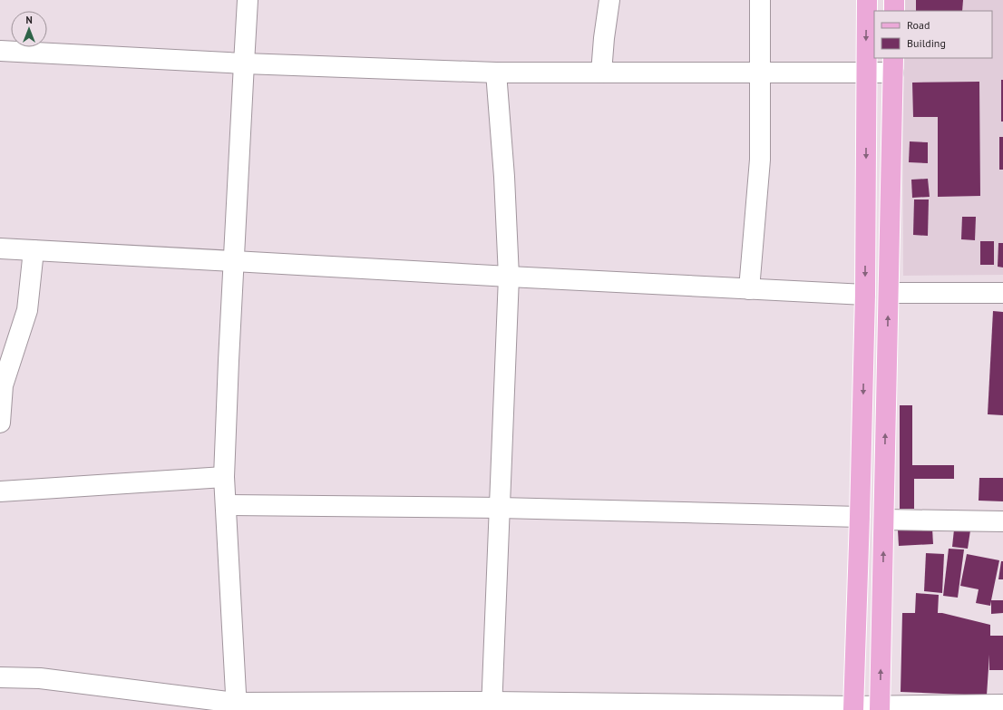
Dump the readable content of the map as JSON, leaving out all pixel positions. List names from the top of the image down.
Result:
{
  "legend": ["Road", "Building"],
  "north": "top"
}
